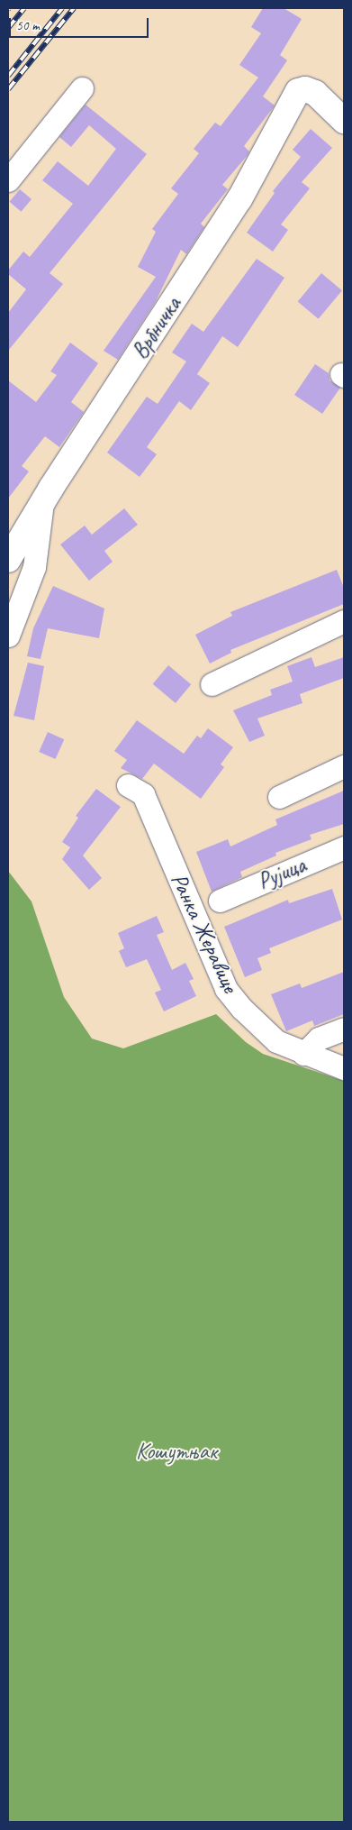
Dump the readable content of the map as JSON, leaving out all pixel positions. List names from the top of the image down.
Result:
{
  "streets": {
    "street": ["Врбничка", "Рујица", "Ранка Жеравице"]
  },
  "parks": ["Кошутњак"],
  "scale_bar": "50 m"
}
